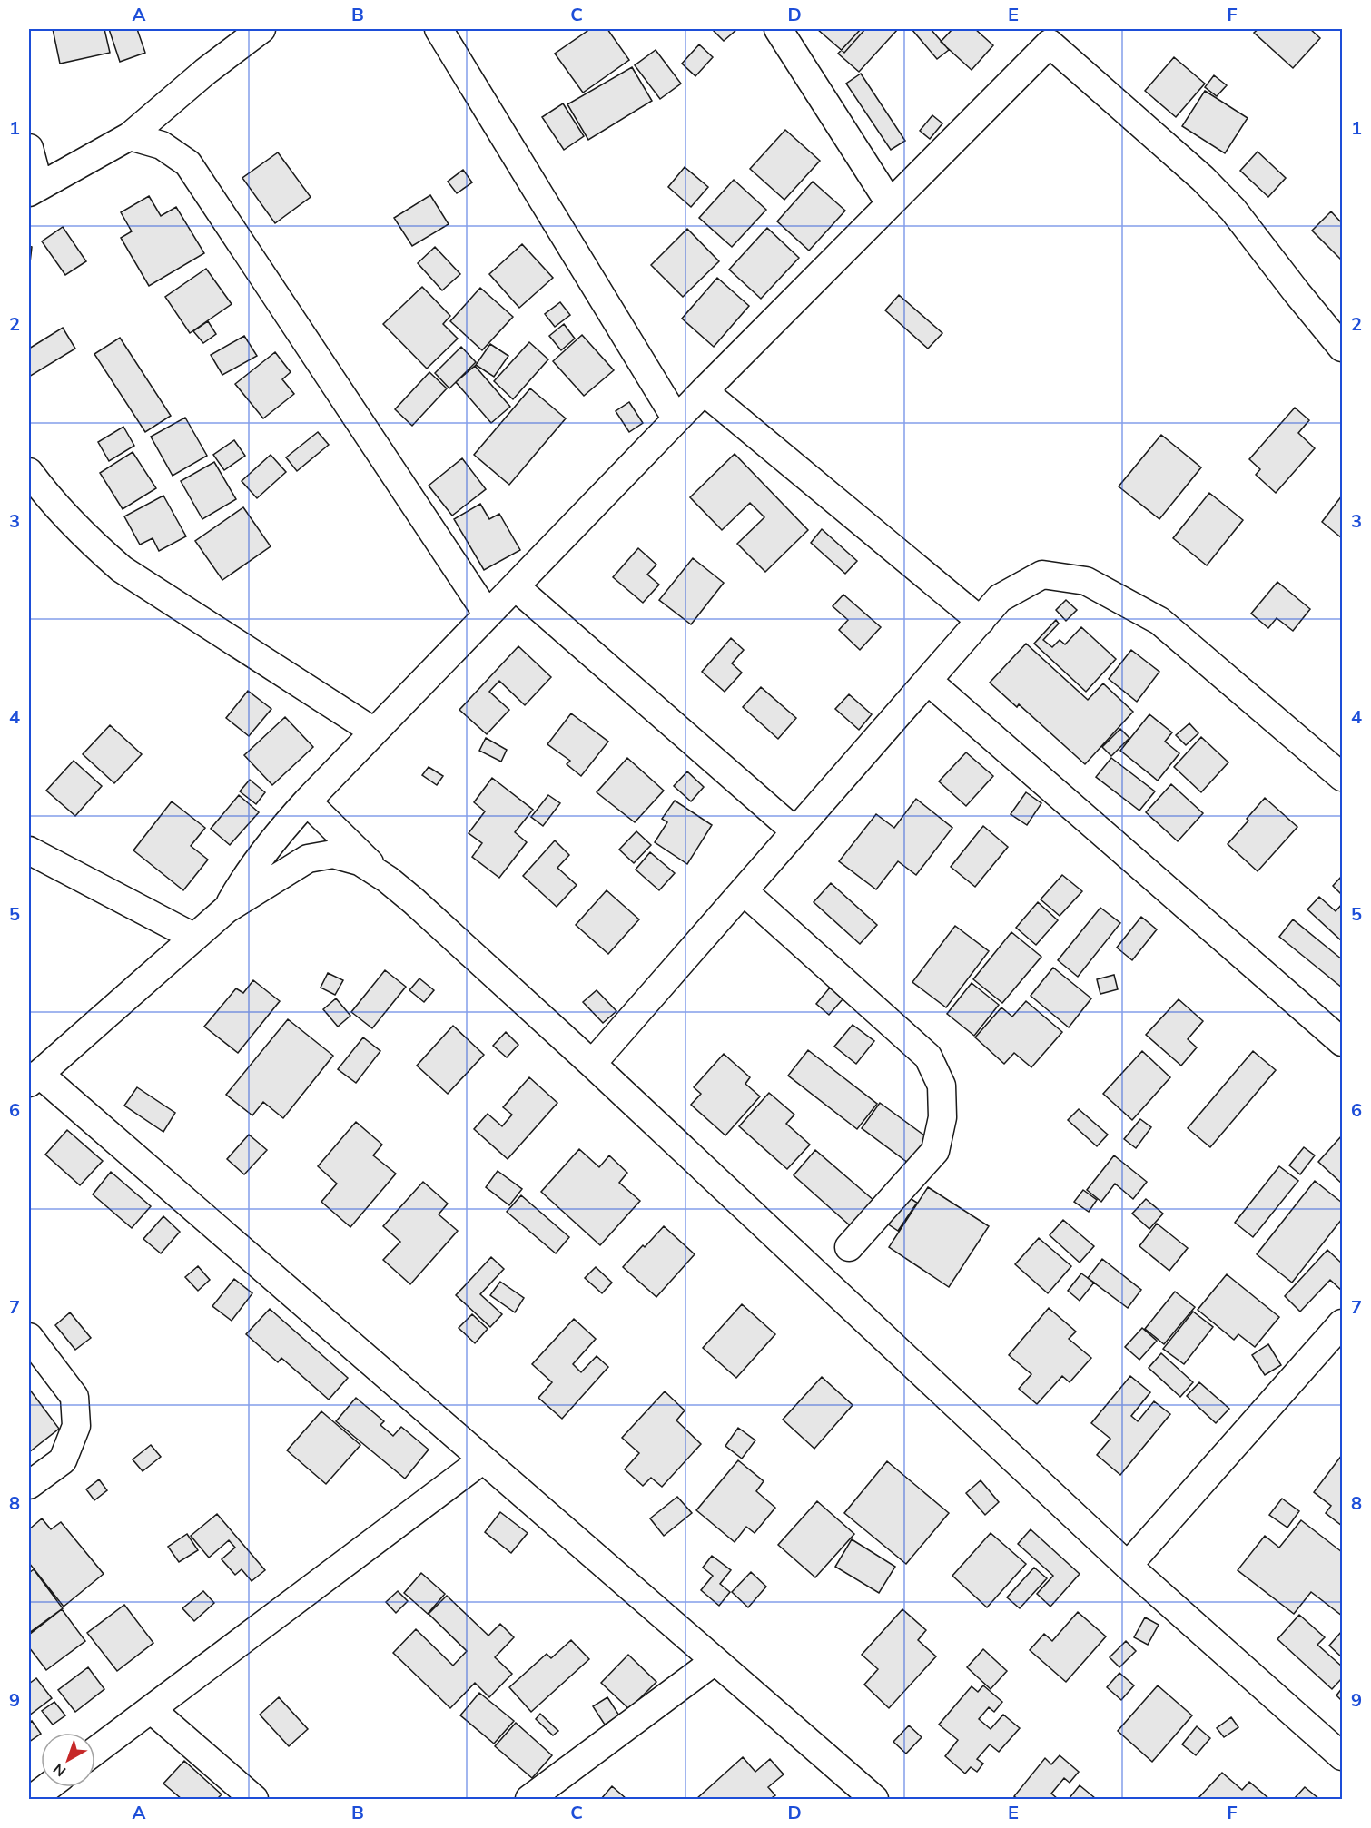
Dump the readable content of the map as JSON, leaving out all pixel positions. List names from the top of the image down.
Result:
{
  "north": "bottom left",
  "grid": {
    "columns": [
      "A",
      "B",
      "C",
      "D",
      "E",
      "F"
    ],
    "rows": [
      "1",
      "2",
      "3",
      "4",
      "5",
      "6",
      "7",
      "8",
      "9"
    ]
  }
}
